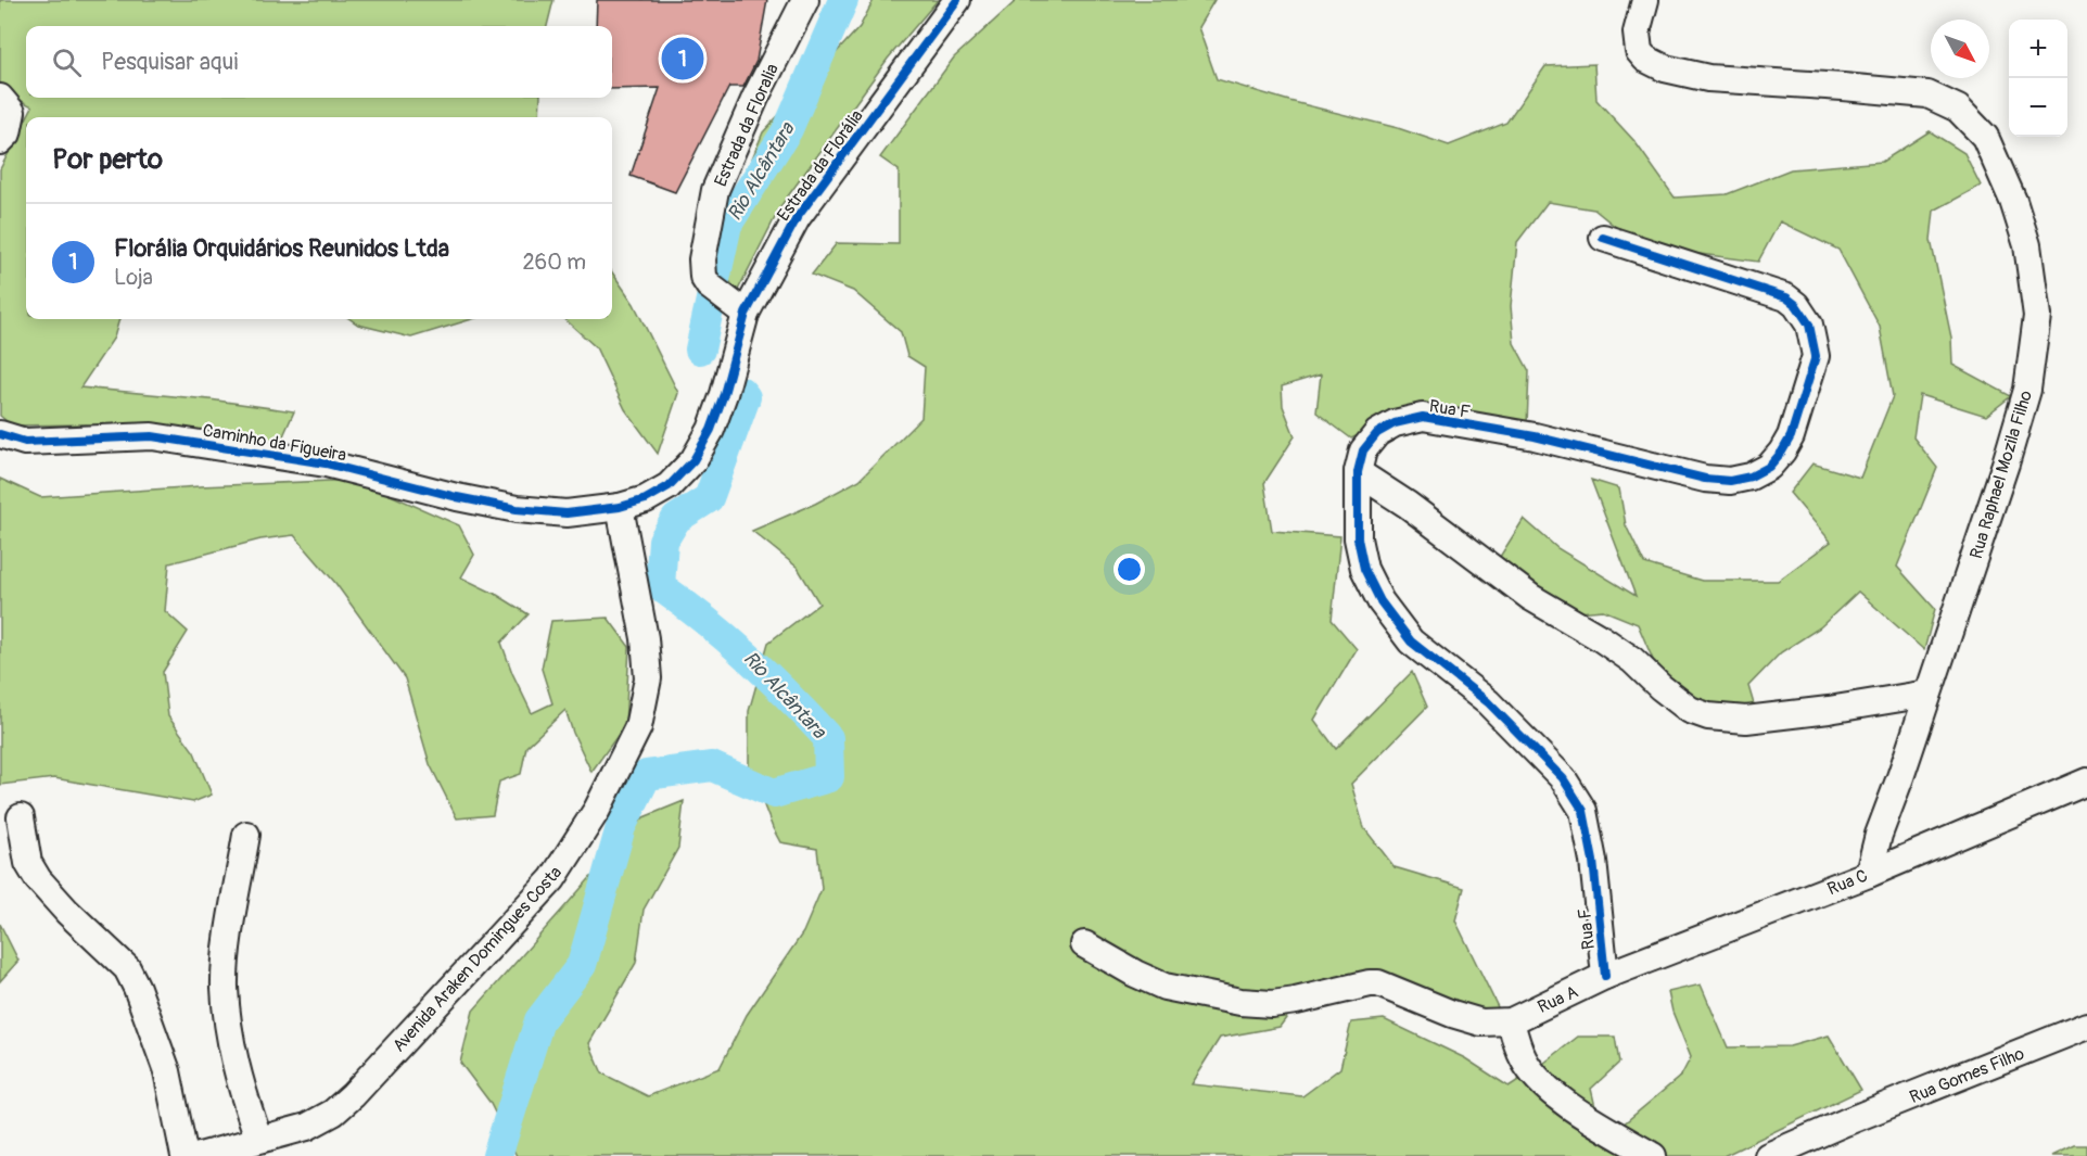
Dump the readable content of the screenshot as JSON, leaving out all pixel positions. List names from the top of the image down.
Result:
{
  "streets": {
    "street": [
      "Estrada da Floralia",
      "Estrada da Florália",
      "Rua F",
      "Caminho da Figueira",
      "Rua Raphael Mozila Filho",
      "Rua C",
      "Avenida Araken Domingues Costa",
      "Rua A",
      "Rua Gomes Filho"
    ]
  },
  "crossings": [
    ["Estrada da Floralia", "Estrada da Florália"],
    ["Estrada da Florália", "Caminho da Figueira"],
    ["Estrada da Florália", "Avenida Araken Domingues Costa"],
    ["Rua F", "Rua C"],
    ["Rua F", "Rua A"],
    ["Caminho da Figueira", "Avenida Araken Domingues Costa"],
    ["Rua Raphael Mozila Filho", "Rua C"],
    ["Rua C", "Rua A"]
  ],
  "water": ["Rio Alcântara"],
  "north": "bottom right",
  "page": {
    "map_buttons": ["+", "−"],
    "search": "Pesquisar aqui",
    "pins": "1",
    "heading": "Por perto",
    "list": [
      {
        "mark": "1",
        "name": "Florália Orquidários Reunidos Ltda",
        "note": "Loja",
        "value": "260 m"
      }
    ]
  }
}
